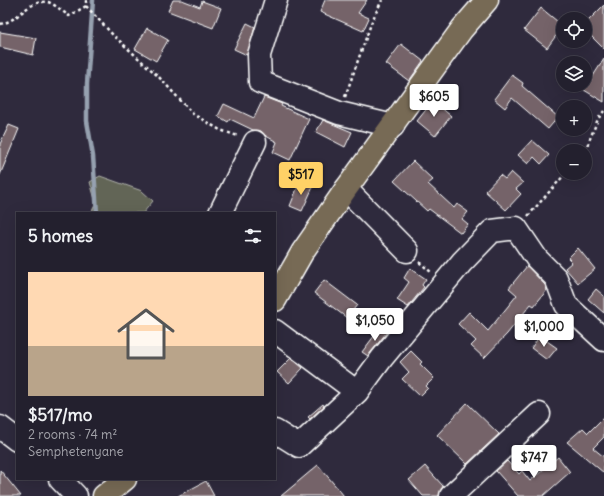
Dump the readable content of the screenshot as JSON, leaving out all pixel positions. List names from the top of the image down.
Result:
{
  "page": {
    "map_buttons": ["+", "−"],
    "price": [
      "$605",
      "$517",
      "$1,050",
      "$1,000",
      "$747"
    ],
    "heading": "5 homes",
    "list": [
      {
        "name": "$517/mo",
        "note": "2 rooms · 74 m² · Semphetenyane"
      }
    ]
  }
}
